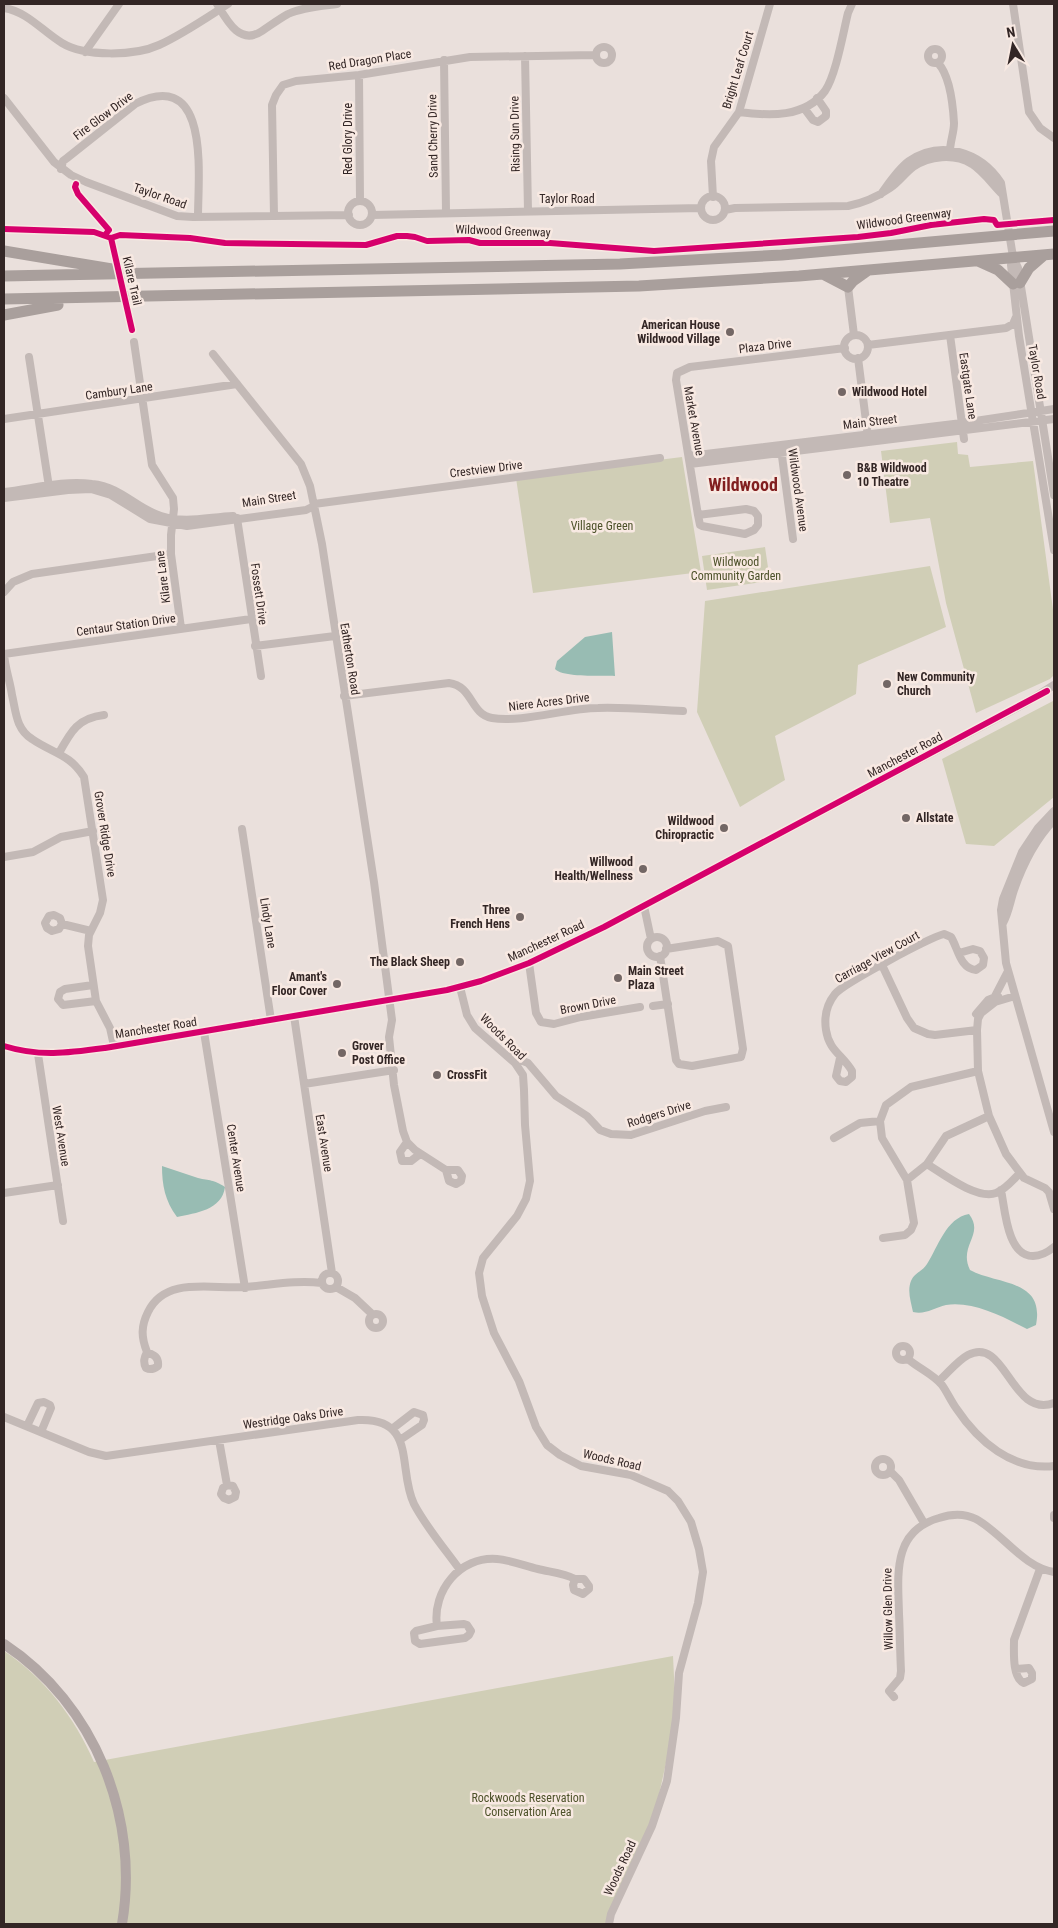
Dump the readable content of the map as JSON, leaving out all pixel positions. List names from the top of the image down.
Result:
{
  "streets": {
    "street": [
      "Red Dragon Place",
      "Bright Leaf Court",
      "Fire Glow Drive",
      "Rising Sun Drive",
      "Sand Cherry Drive",
      "Red Glory Drive",
      "Taylor Road",
      "Plaza Drive",
      "Eastgate Lane",
      "Cambury Lane",
      "Market Avenue",
      "Main Street",
      "Crestview Drive",
      "Wildwood Avenue",
      "Kilare Lane",
      "Fossett Drive",
      "Centaur Station Drive",
      "Eatherton Road",
      "Niere Acres Drive",
      "Manchester Road",
      "Grover Ridge Drive",
      "Lindy Lane",
      "Carriage View Court",
      "Brown Drive",
      "Woods Road",
      "Rodgers Drive",
      "West Avenue",
      "East Avenue",
      "Center Avenue",
      "Westridge Oaks Drive",
      "Willow Glen Drive"
    ],
    "cycle path": ["Wildwood Greenway", "Kilare Trail"]
  },
  "crossings": [
    ["Red Dragon Place", "Rising Sun Drive"],
    ["Red Dragon Place", "Sand Cherry Drive"],
    ["Red Dragon Place", "Red Glory Drive"],
    ["Red Dragon Place", "Taylor Road"],
    ["Bright Leaf Court", "Taylor Road"],
    ["Fire Glow Drive", "Taylor Road"],
    ["Rising Sun Drive", "Taylor Road"],
    ["Sand Cherry Drive", "Taylor Road"],
    ["Red Glory Drive", "Taylor Road"],
    ["Taylor Road", "Main Street"],
    ["Plaza Drive", "Market Avenue"],
    ["Eastgate Lane", "Main Street"],
    ["Cambury Lane", "Kilare Lane"],
    ["Cambury Lane", "Eatherton Road"],
    ["Market Avenue", "Main Street"],
    ["Main Street", "Crestview Drive"],
    ["Main Street", "Wildwood Avenue"],
    ["Main Street", "Kilare Lane"],
    ["Main Street", "Fossett Drive"],
    ["Main Street", "Eatherton Road"],
    ["Crestview Drive", "Eatherton Road"],
    ["Kilare Lane", "Centaur Station Drive"],
    ["Fossett Drive", "Centaur Station Drive"],
    ["Centaur Station Drive", "Grover Ridge Drive"],
    ["Eatherton Road", "Niere Acres Drive"],
    ["Eatherton Road", "Manchester Road"],
    ["Manchester Road", "Grover Ridge Drive"],
    ["Manchester Road", "Lindy Lane"],
    ["Manchester Road", "Brown Drive"],
    ["Manchester Road", "Woods Road"],
    ["Manchester Road", "West Avenue"],
    ["Manchester Road", "East Avenue"],
    ["Manchester Road", "Center Avenue"],
    ["Woods Road", "Rodgers Drive"]
  ],
  "districts": ["Wildwood"],
  "parks": ["Village Green", "Wildwood Community Garden", "Rockwoods Reservation Conservation Area"],
  "places": [
    "American House Wildwood Village",
    "Wildwood Hotel",
    "B&B Wildwood 10 Theatre",
    "New Community Church",
    "Allstate",
    "Wildwood Chiropractic",
    "Willwood Health/Wellness",
    "Three French Hens",
    "The Black Sheep",
    "Main Street Plaza",
    "Amant's Floor Cover",
    "Grover Post Office",
    "CrossFit"
  ],
  "north": "top"
}
